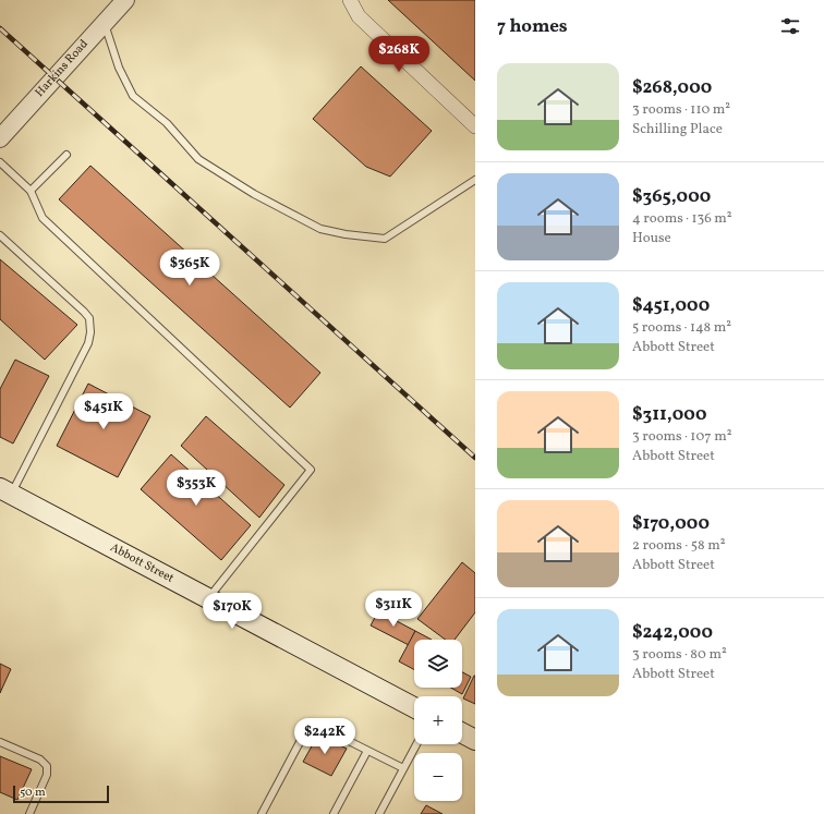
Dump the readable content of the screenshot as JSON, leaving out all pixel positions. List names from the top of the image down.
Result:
{
  "streets": {
    "main road": ["Abbott Street"],
    "street": ["Harkins Road"]
  },
  "scale_bar": "50 m",
  "page": {
    "heading": "7 homes",
    "price": [
      "$268K",
      "$365K",
      "$451K",
      "$353K",
      "$311K",
      "$170K",
      "$242K"
    ],
    "list": [
      {
        "name": "$268,000",
        "note": "3 rooms · 110 m² · Schilling Place"
      },
      {
        "name": "$365,000",
        "note": "4 rooms · 136 m² · House"
      },
      {
        "name": "$451,000",
        "note": "5 rooms · 148 m² · Abbott Street"
      },
      {
        "name": "$311,000",
        "note": "3 rooms · 107 m² · Abbott Street"
      },
      {
        "name": "$170,000",
        "note": "2 rooms · 58 m² · Abbott Street"
      },
      {
        "name": "$242,000",
        "note": "3 rooms · 80 m² · Abbott Street"
      }
    ],
    "map_buttons": ["+", "−"],
    "scale": "50 m"
  }
}
